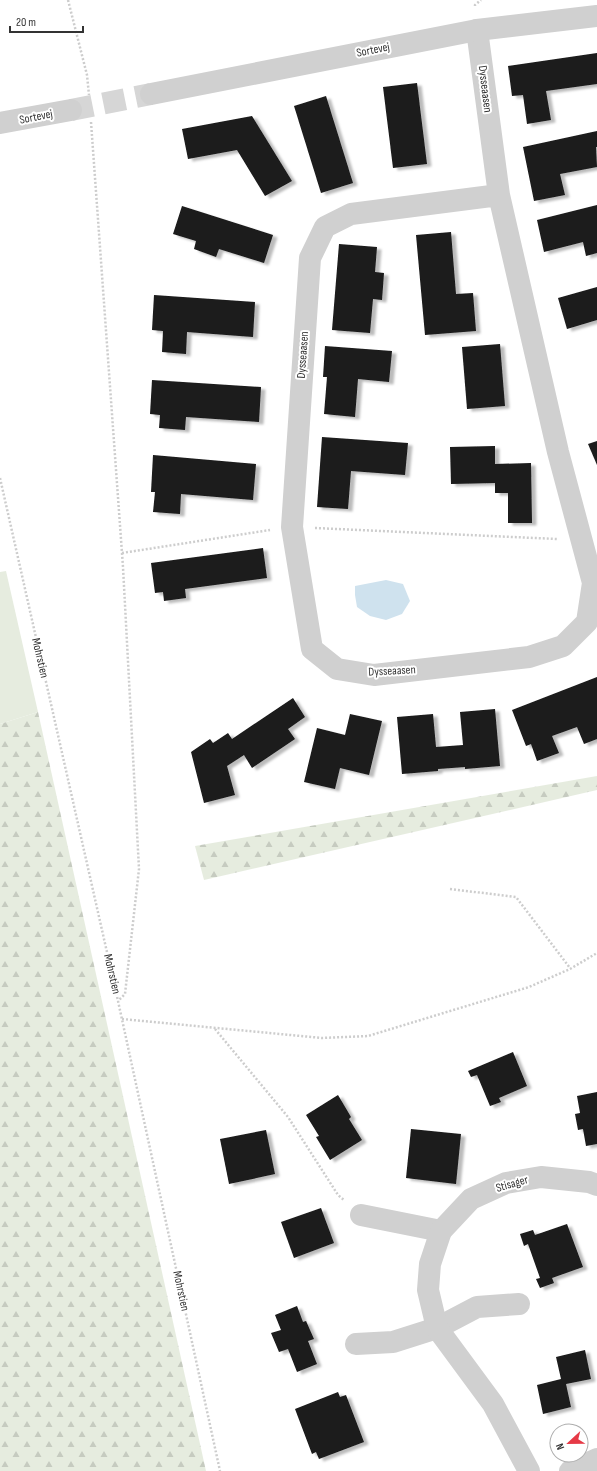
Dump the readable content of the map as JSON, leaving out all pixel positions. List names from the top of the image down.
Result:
{
  "streets": {
    "street": ["Sortevej", "Dysseaasen", "Stisager"],
    "path": ["Mohrstien"]
  },
  "crossings": [
    ["Sortevej", "Dysseaasen"]
  ],
  "scale_bar": "20 m",
  "north": "left"
}
